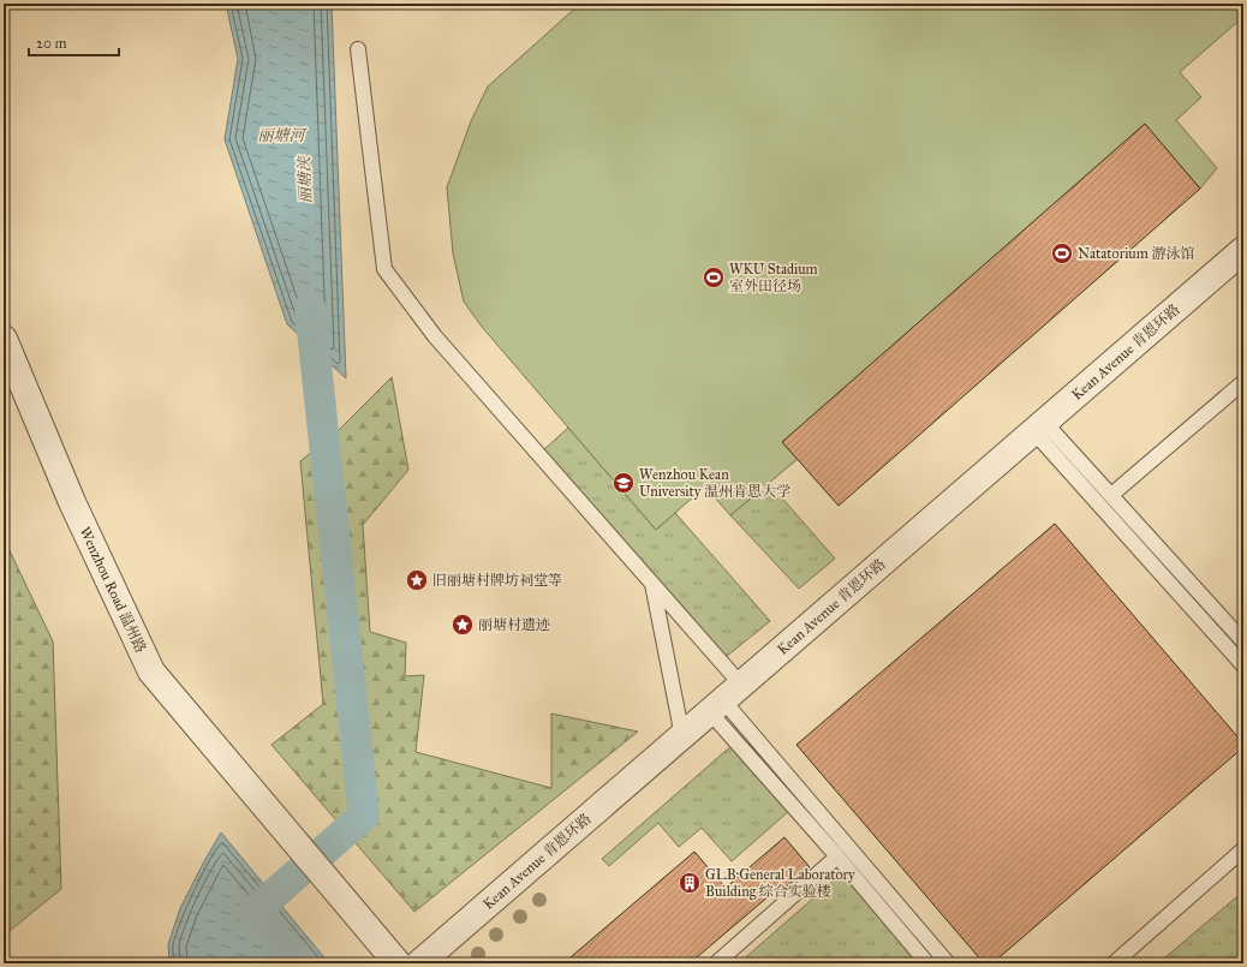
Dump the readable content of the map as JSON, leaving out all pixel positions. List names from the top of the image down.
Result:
{
  "streets": {
    "street": ["Kean Avenue 肯恩环路", "Wenzhou Road 温州路"]
  },
  "water": ["丽塘河", "丽塘浃"],
  "places": {
    "sports": ["Natatorium 游泳馆", "WKU Stadium 室外田径场"],
    "school or university": ["Wenzhou Kean University 温州肯恩大学"],
    "place": ["旧丽塘村牌坊祠堂等", "丽塘村遗迹"],
    "building": ["GLB·General Laboratory Building 综合实验楼"]
  },
  "scale_bar": "20 m"
}
